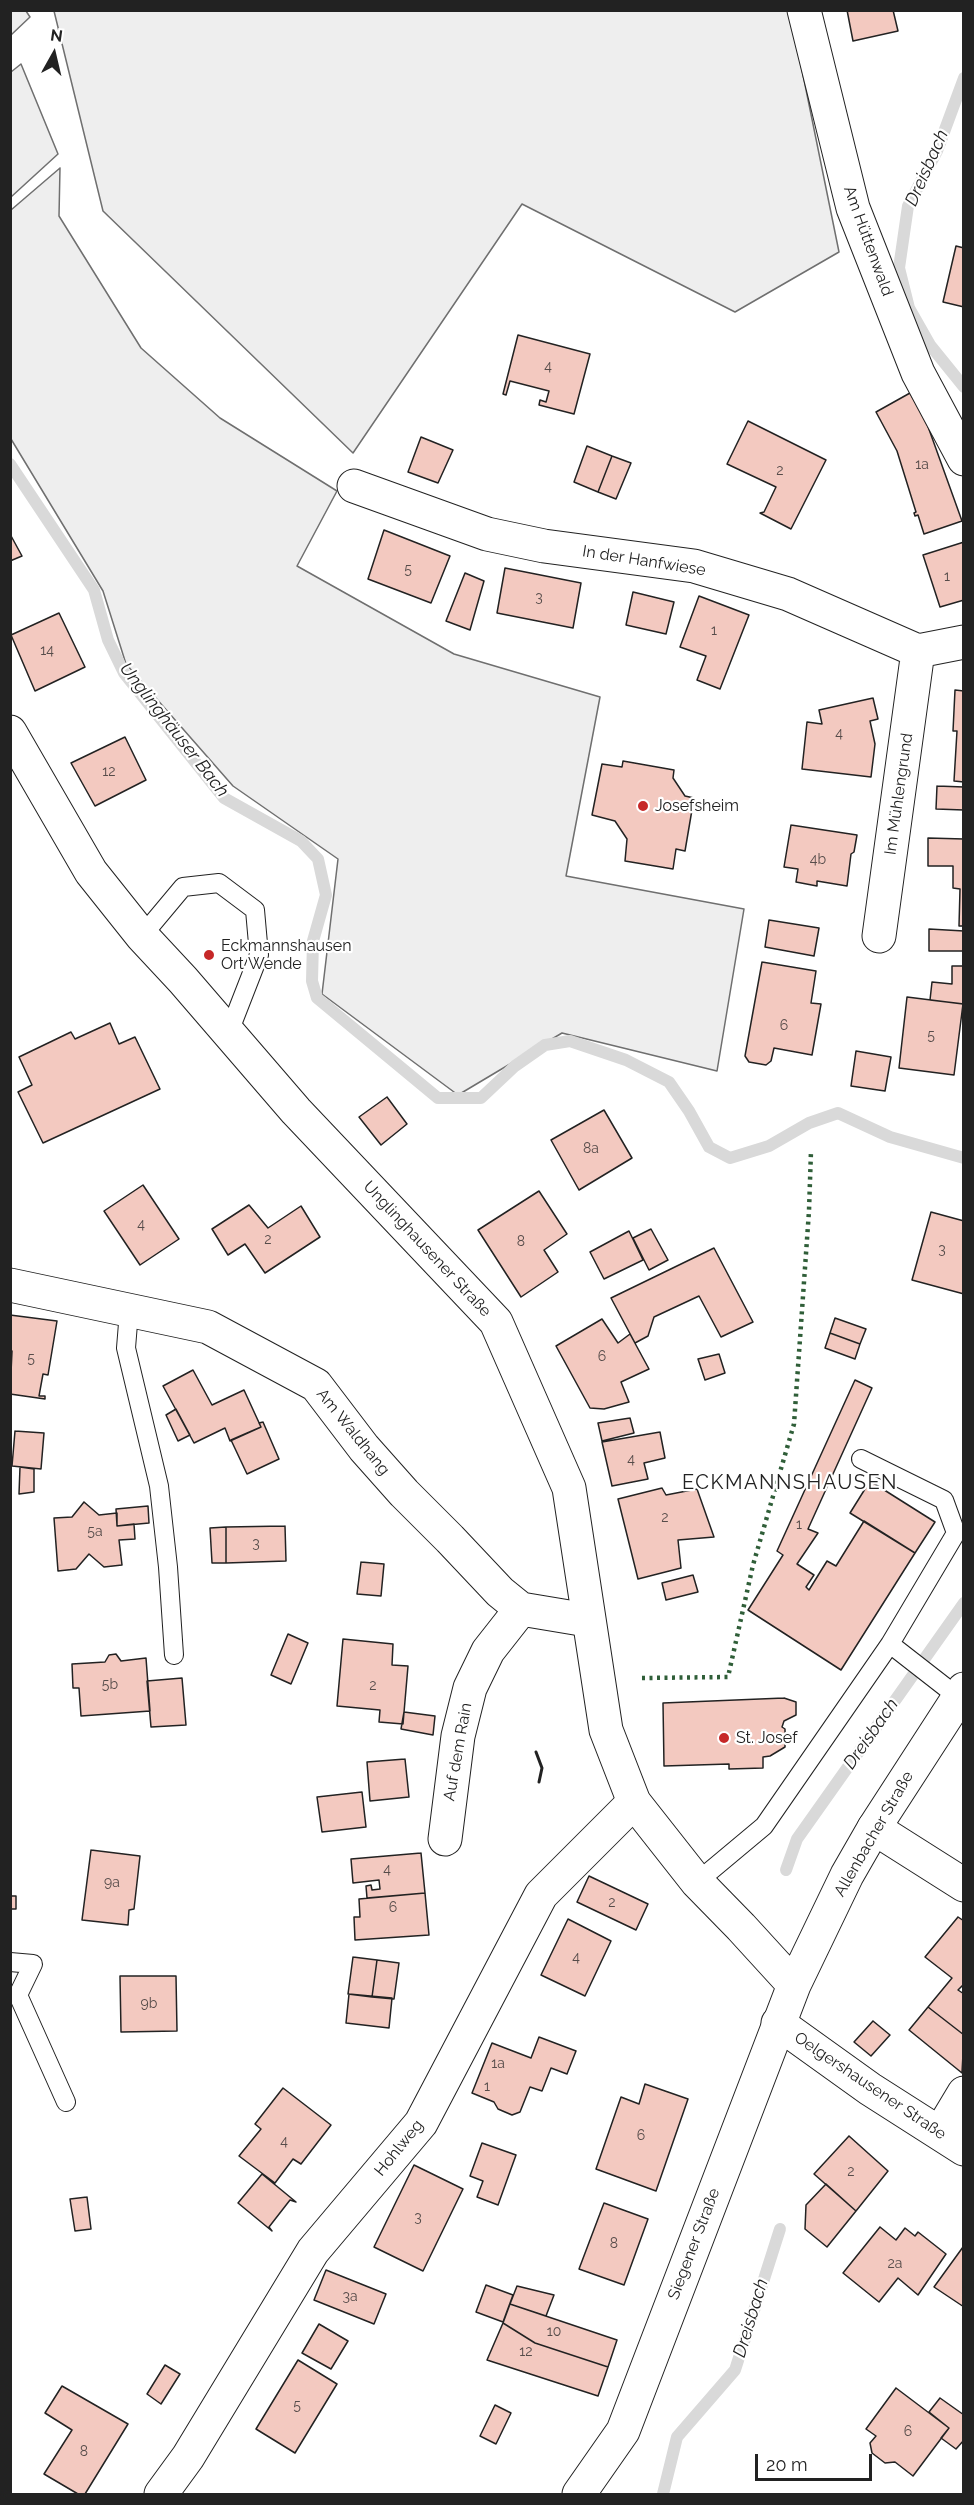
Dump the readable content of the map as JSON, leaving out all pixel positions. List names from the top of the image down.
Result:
{
  "streets": {
    "street": [
      "Am Hüttenwald",
      "In der Hanfwiese",
      "Im Mühlengrund",
      "Unglinghausener Straße",
      "Am Waldhang",
      "Auf dem Rain",
      "Allenbacher Straße",
      "Oelgershausener Straße",
      "Hohlweg",
      "Siegener Straße"
    ]
  },
  "crossings": [
    ["In der Hanfwiese", "Im Mühlengrund"],
    ["Unglinghausener Straße", "Allenbacher Straße"],
    ["Unglinghausener Straße", "Hohlweg"],
    ["Unglinghausener Straße", "Siegener Straße"],
    ["Am Waldhang", "Auf dem Rain"],
    ["Allenbacher Straße", "Siegener Straße"],
    ["Oelgershausener Straße", "Siegener Straße"]
  ],
  "districts": ["ECKMANNSHAUSEN"],
  "water": ["Dreisbach", "Unglinghäuser Bach"],
  "places": ["Josefsheim", "Eckmannshausen Ort Wende", "St. Josef"],
  "house_numbers": [
    "4",
    "1a",
    "2",
    "5",
    "1",
    "3",
    "1",
    "14",
    "4",
    "12",
    "4b",
    "6",
    "5",
    "8a",
    "4",
    "2",
    "8",
    "3",
    "6",
    "5",
    "4",
    "2",
    "1",
    "5a",
    "3",
    "5b",
    "2",
    "4",
    "9a",
    "2",
    "6",
    "4",
    "9b",
    "1a",
    "1",
    "6",
    "4",
    "2",
    "3",
    "8",
    "2a",
    "3a",
    "10",
    "12",
    "5",
    "6",
    "8"
  ],
  "scale_bar": "20 m",
  "north": "top"
}
